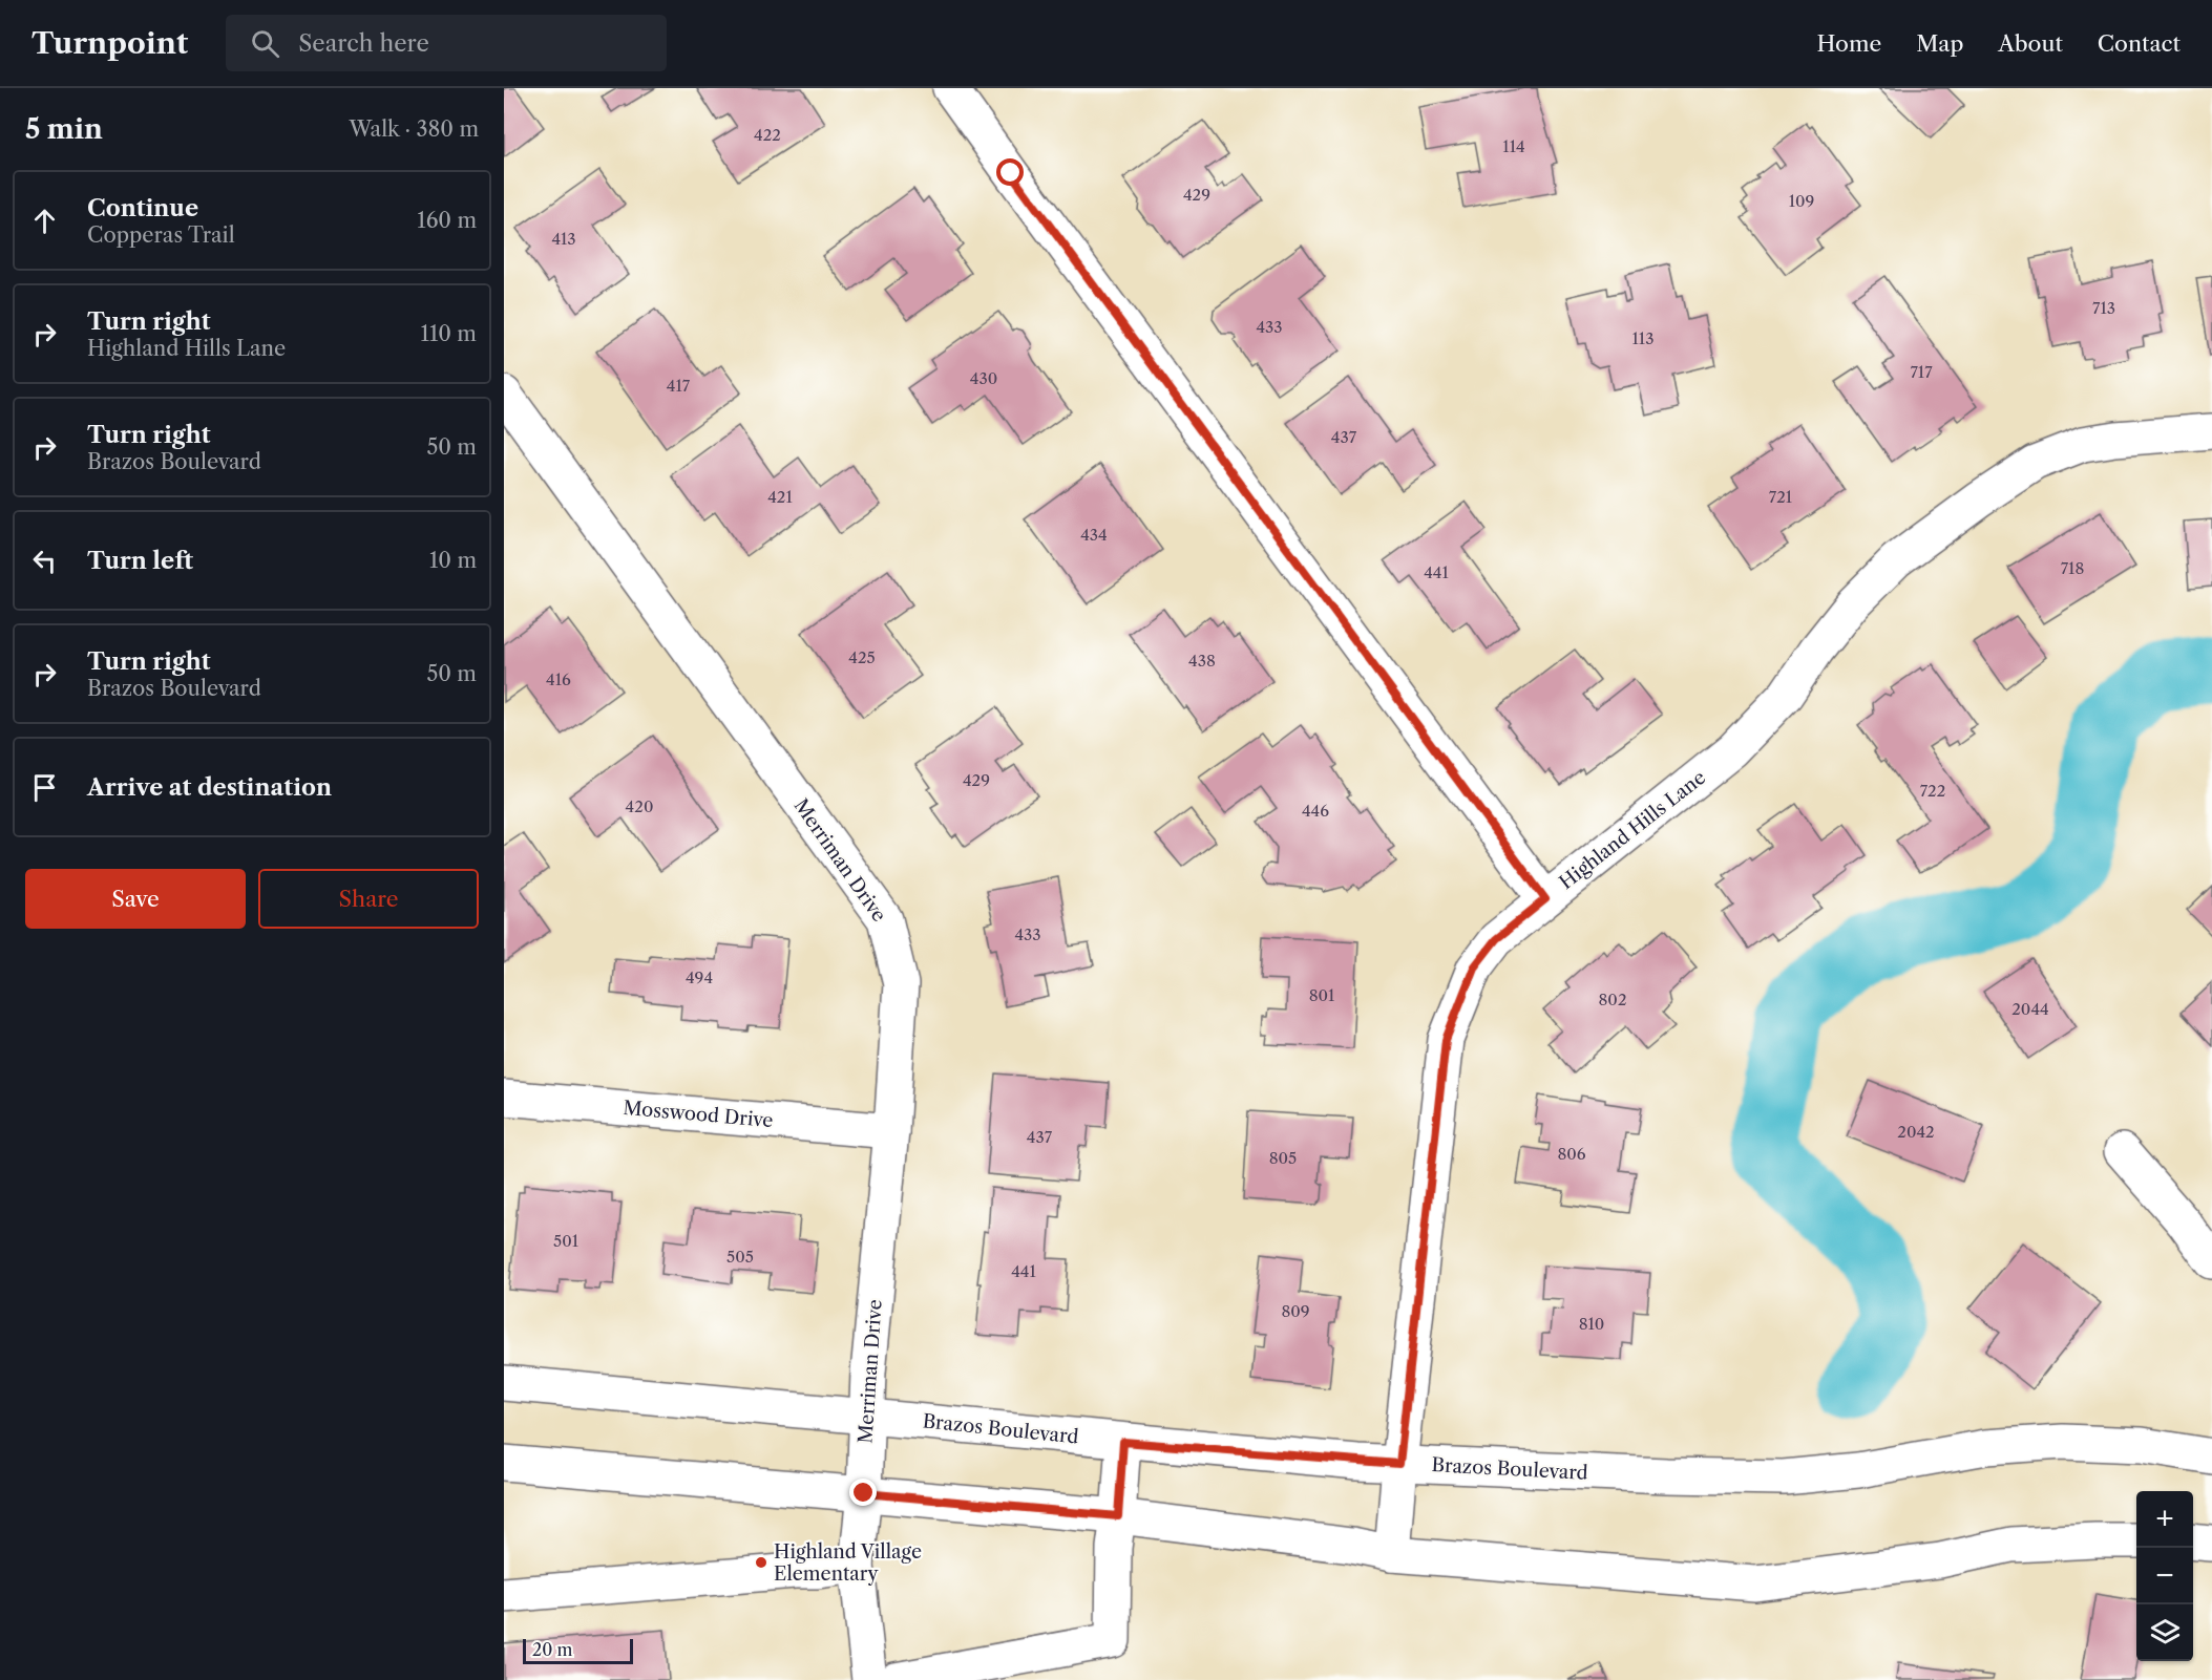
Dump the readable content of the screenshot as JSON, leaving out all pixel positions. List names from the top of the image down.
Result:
{
  "streets": {
    "street": [
      "Highland Hills Lane",
      "Merriman Drive",
      "Mosswood Drive",
      "Brazos Boulevard"
    ]
  },
  "crossings": [
    ["Highland Hills Lane", "Brazos Boulevard"],
    ["Merriman Drive", "Mosswood Drive"],
    ["Merriman Drive", "Brazos Boulevard"]
  ],
  "places": ["Highland Village Elementary"],
  "house_numbers": [
    "422",
    "114",
    "429",
    "109",
    "413",
    "713",
    "433",
    "113",
    "717",
    "430",
    "417",
    "437",
    "421",
    "721",
    "434",
    "718",
    "441",
    "425",
    "438",
    "416",
    "429",
    "722",
    "420",
    "446",
    "433",
    "494",
    "801",
    "802",
    "2044",
    "2042",
    "437",
    "806",
    "805",
    "501",
    "505",
    "441",
    "809",
    "810"
  ],
  "scale_bar": "20 m",
  "page": {
    "header": "Turnpoint",
    "search": "Search here",
    "nav": [
      "Home",
      "Map",
      "About",
      "Contact"
    ],
    "heading": ["5 min", "Walk · 380 m"],
    "list": [
      ["Continue", "Copperas Trail", "160 m"],
      ["Turn right", "Highland Hills Lane", "110 m"],
      ["Turn right", "Brazos Boulevard", "50 m"],
      ["Turn left", "10 m"],
      ["Turn right", "Brazos Boulevard", "50 m"],
      "Arrive at destination"
    ],
    "buttons": ["Save", "Share"],
    "map_buttons": ["+", "−"],
    "scale": "20 m"
  }
}
